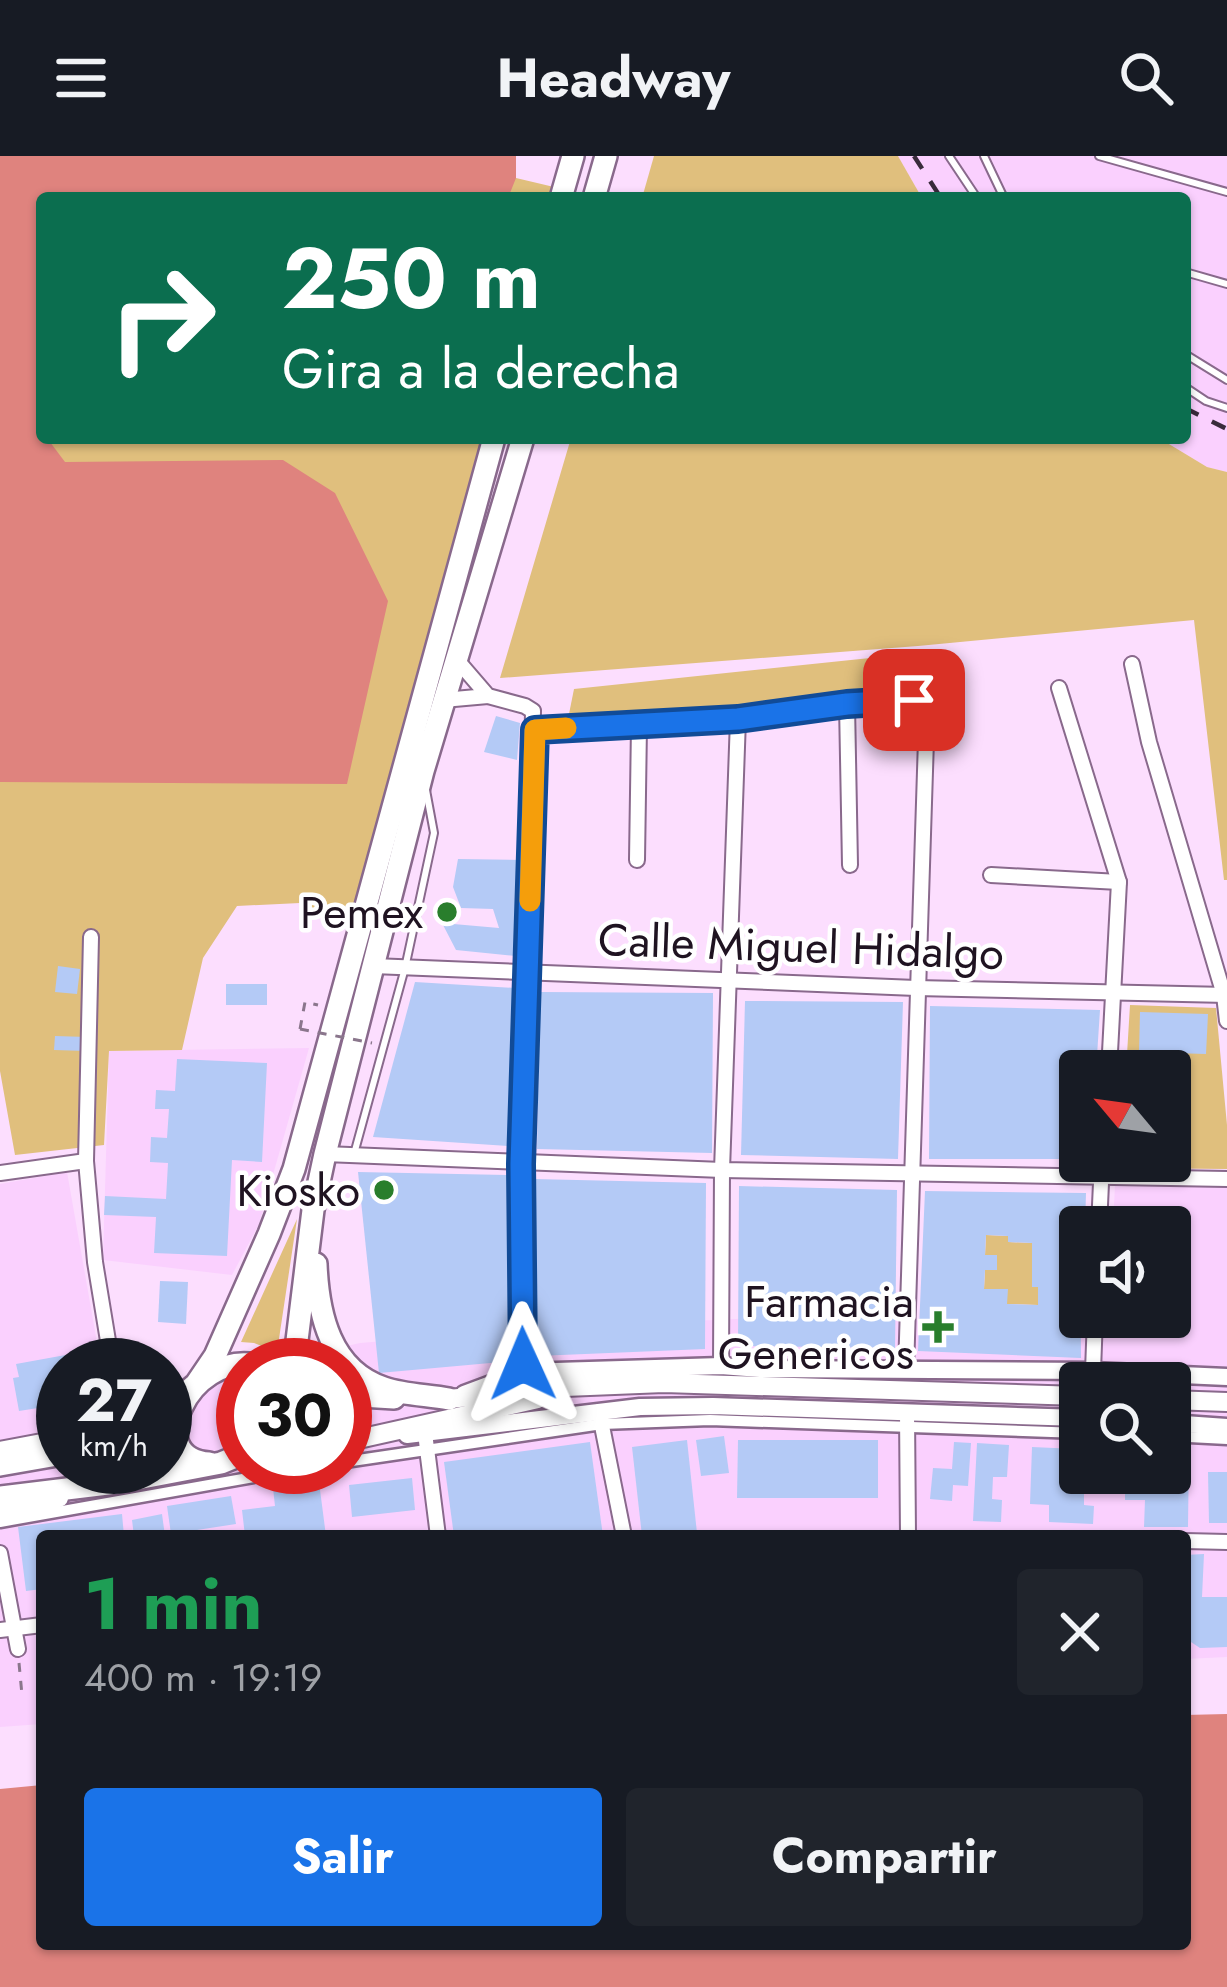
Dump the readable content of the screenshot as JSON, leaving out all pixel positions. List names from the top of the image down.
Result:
{
  "streets": {
    "street": ["Calle Miguel Hidalgo"]
  },
  "places": {
    "other": ["Pemex", "Kiosko"],
    "health": ["Farmacia Genericos"]
  },
  "north": "top left",
  "page": {
    "header": "Headway",
    "turn": ["250 m", "Gira a la derecha"],
    "speed": "27 km/h",
    "limit": "30",
    "heading": ["1 min", "400 m · 19:19"],
    "buttons": ["Salir", "Compartir"]
  }
}
